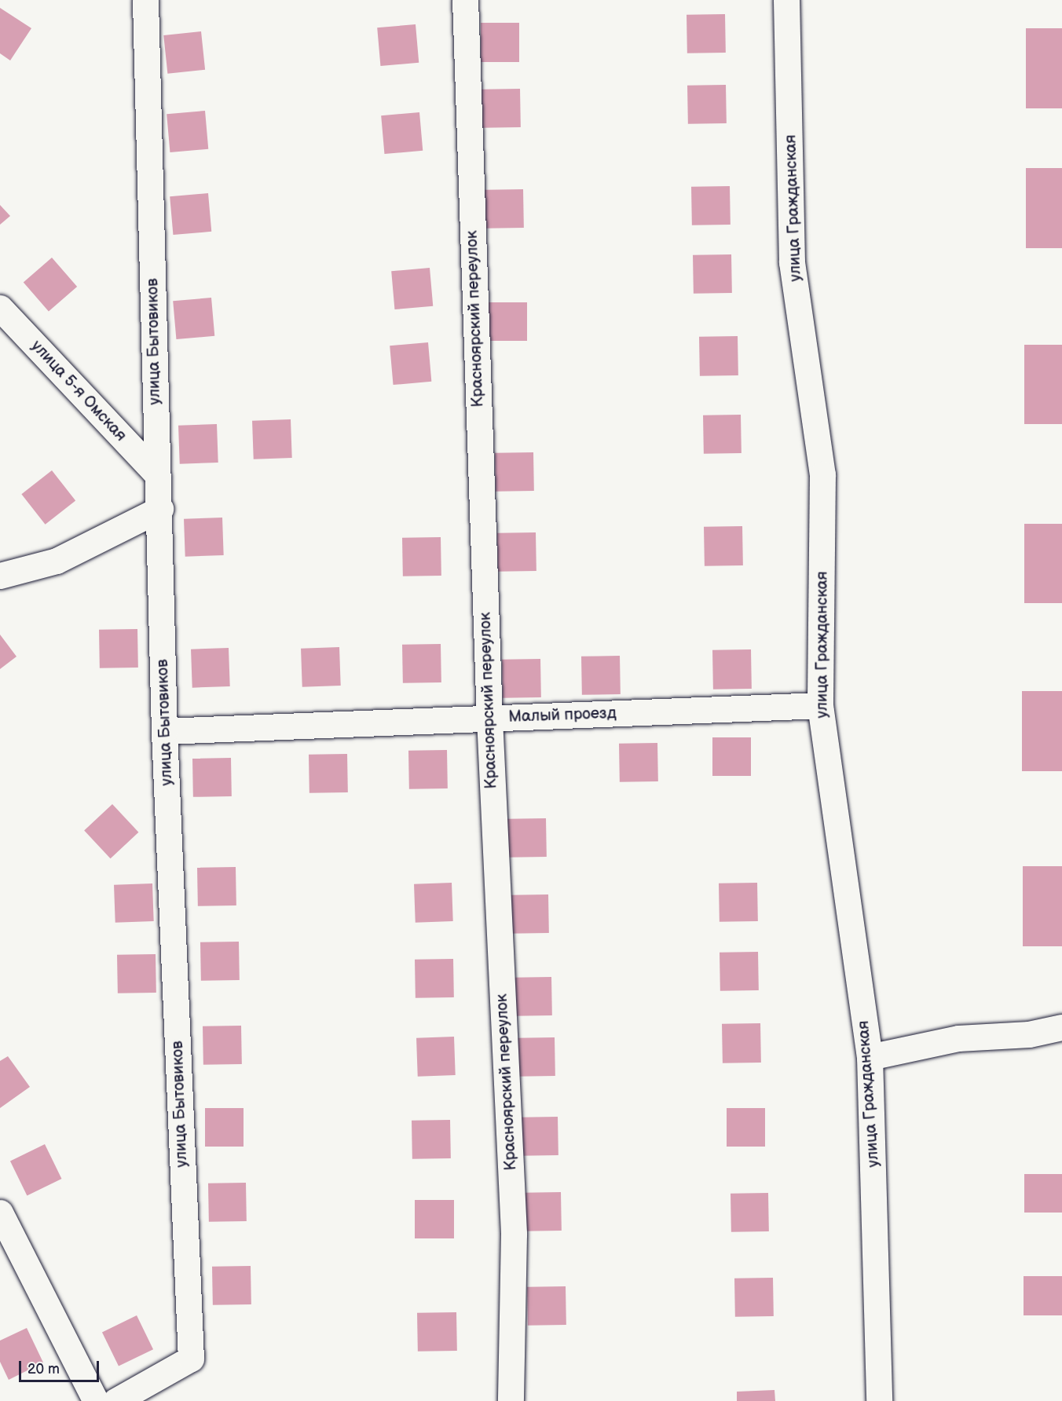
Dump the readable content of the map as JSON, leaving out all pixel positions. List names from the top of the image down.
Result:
{
  "streets": {
    "street": [
      "улица Гражданская",
      "Красноярский переулок",
      "улица Бытовиков",
      "улица 5-я Омская",
      "Малый проезд"
    ]
  },
  "crossings": [
    ["улица Гражданская", "Малый проезд"],
    ["Красноярский переулок", "Малый проезд"],
    ["улица Бытовиков", "улица 5-я Омская"],
    ["улица Бытовиков", "Малый проезд"]
  ],
  "scale_bar": "20 m"
}
